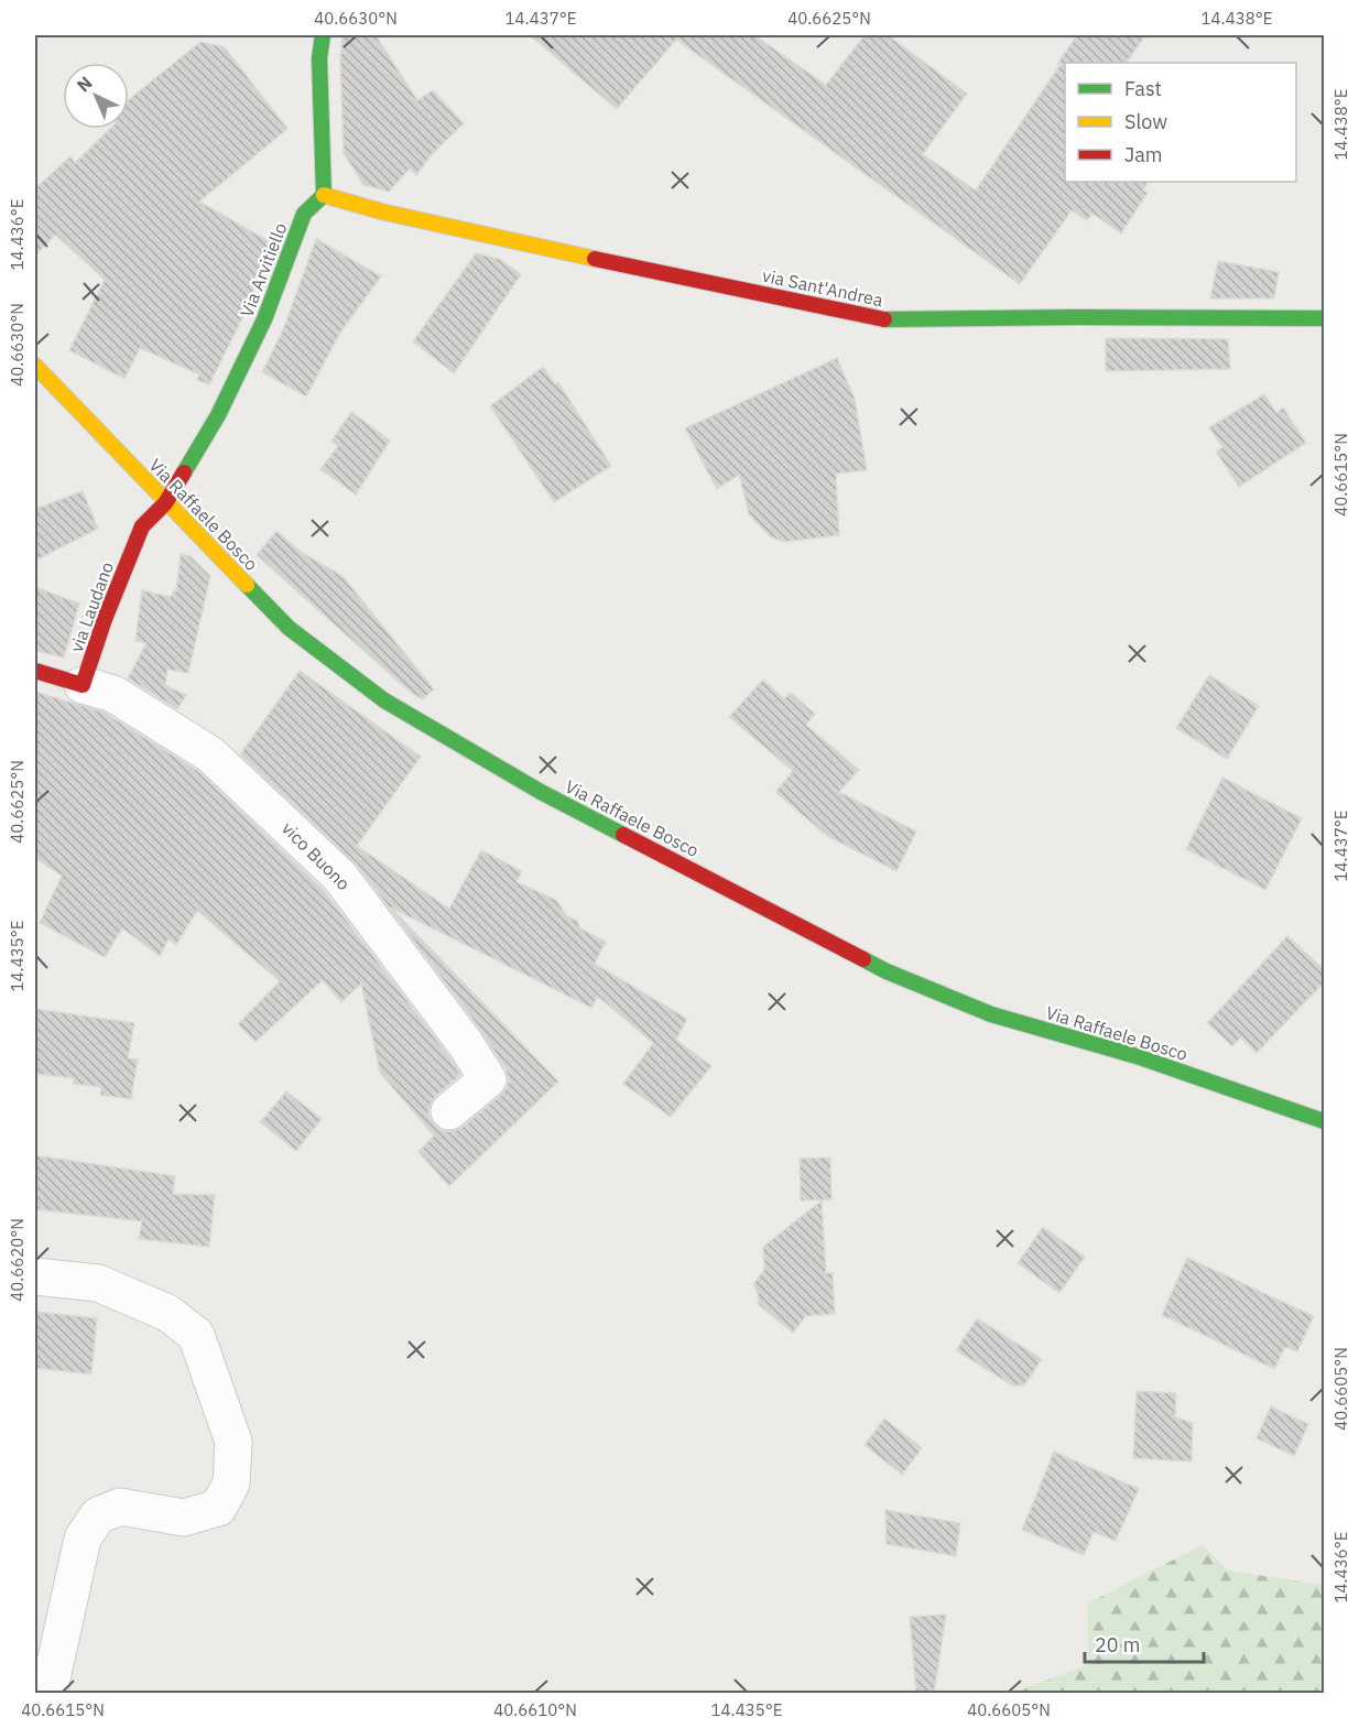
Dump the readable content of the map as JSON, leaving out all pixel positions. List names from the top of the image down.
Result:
{
  "streets": {
    "street": [
      "Via Arvitiello",
      "via Sant'Andrea",
      "Via Raffaele Bosco",
      "via Laudano",
      "vico Buono"
    ]
  },
  "crossings": [
    ["Via Arvitiello", "via Sant'Andrea"],
    ["Via Arvitiello", "Via Raffaele Bosco"],
    ["Via Arvitiello", "via Laudano"],
    ["Via Raffaele Bosco", "via Laudano"],
    ["via Laudano", "vico Buono"]
  ],
  "legend": ["Fast", "Slow", "Jam"],
  "scale_bar": "20 m",
  "north": "top left",
  "coordinates": [
    "40.6630°N",
    "14.437°E",
    "40.6625°N",
    "14.438°E",
    "14.436°E",
    "40.6615°N",
    "14.435°E",
    "40.6620°N",
    "40.6605°N",
    "40.6610°N"
  ]
}
